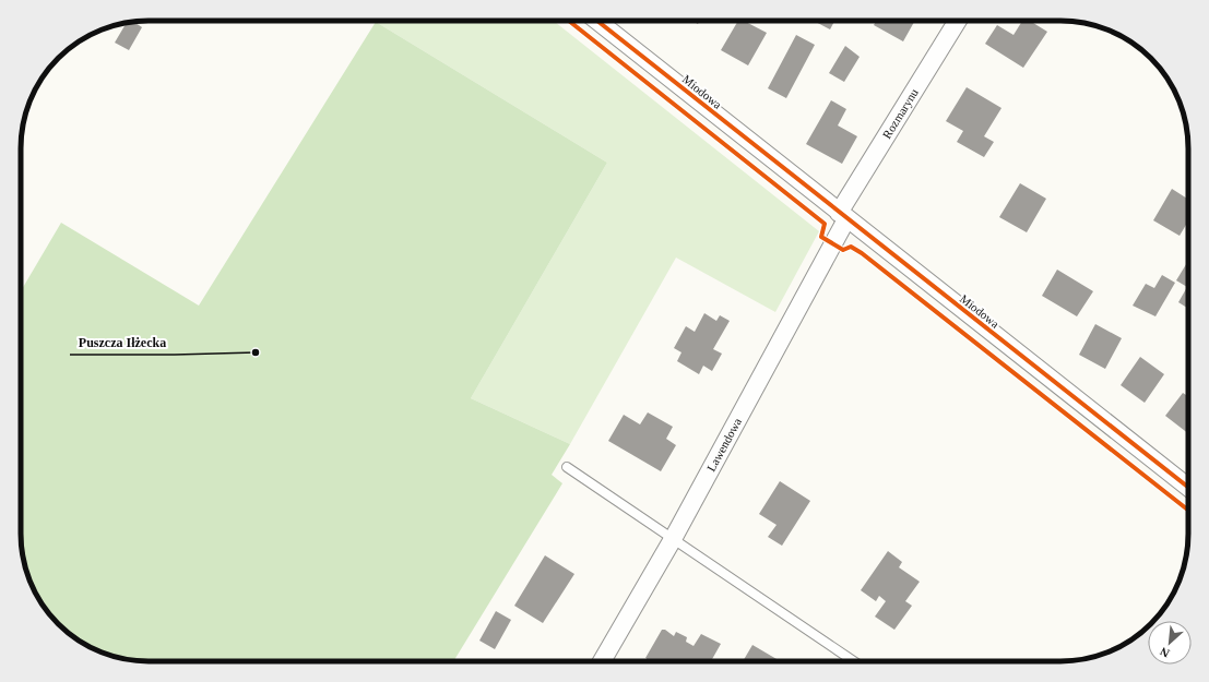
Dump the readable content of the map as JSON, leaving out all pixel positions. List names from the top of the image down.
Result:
{
  "streets": {
    "street": ["Miodowa", "Rozmarynu", "Lawendowa"]
  },
  "crossings": [
    ["Miodowa", "Rozmarynu"],
    ["Miodowa", "Lawendowa"],
    ["Rozmarynu", "Lawendowa"]
  ],
  "places": ["Puszcza Iłżecka"],
  "north": "bottom left"
}
